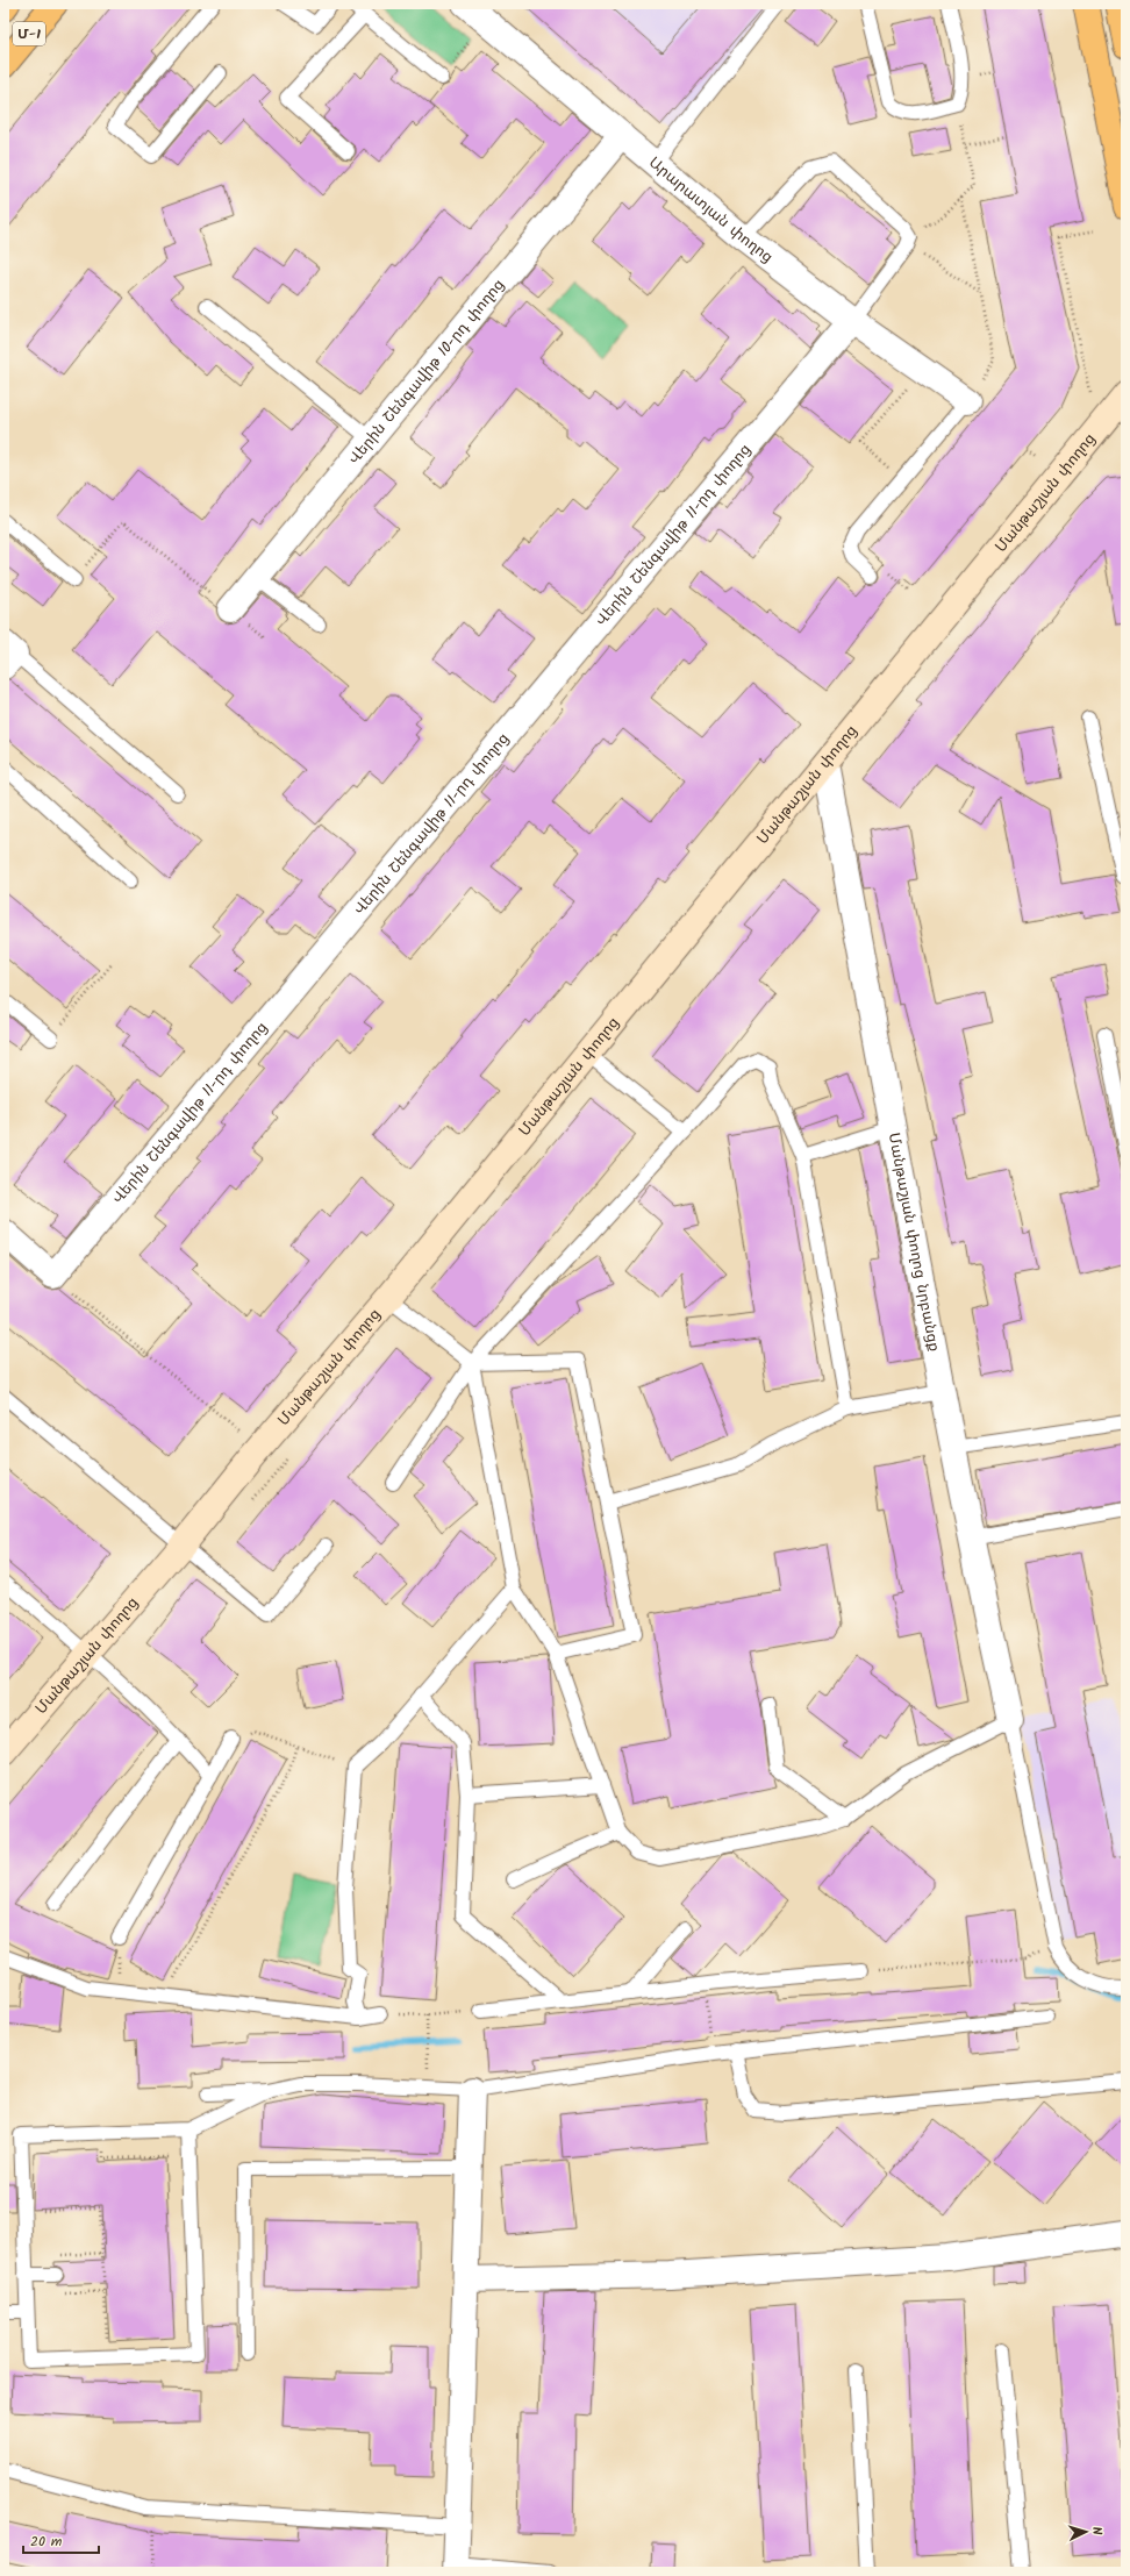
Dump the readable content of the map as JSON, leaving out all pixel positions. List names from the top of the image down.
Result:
{
  "streets": {
    "main road": ["Մ-1"],
    "street": [
      "Արարատյան փողոց",
      "Վերին Շենգավիթ 10-րդ փողոց",
      "Մանթաշյան փողոց",
      "Վերին Շենգավիթ 11-րդ փողոց",
      "Մանթաշյան փողոց նրբանցք"
    ]
  },
  "crossings": [
    ["Արարատյան փողոց", "Վերին Շենգավիթ 10-րդ փողոց"],
    ["Արարատյան փողոց", "Վերին Շենգավիթ 11-րդ փողոց"],
    ["Մանթաշյան փողոց", "Մանթաշյան փողոց նրբանցք"]
  ],
  "scale_bar": "20 m",
  "north": "right"
}
